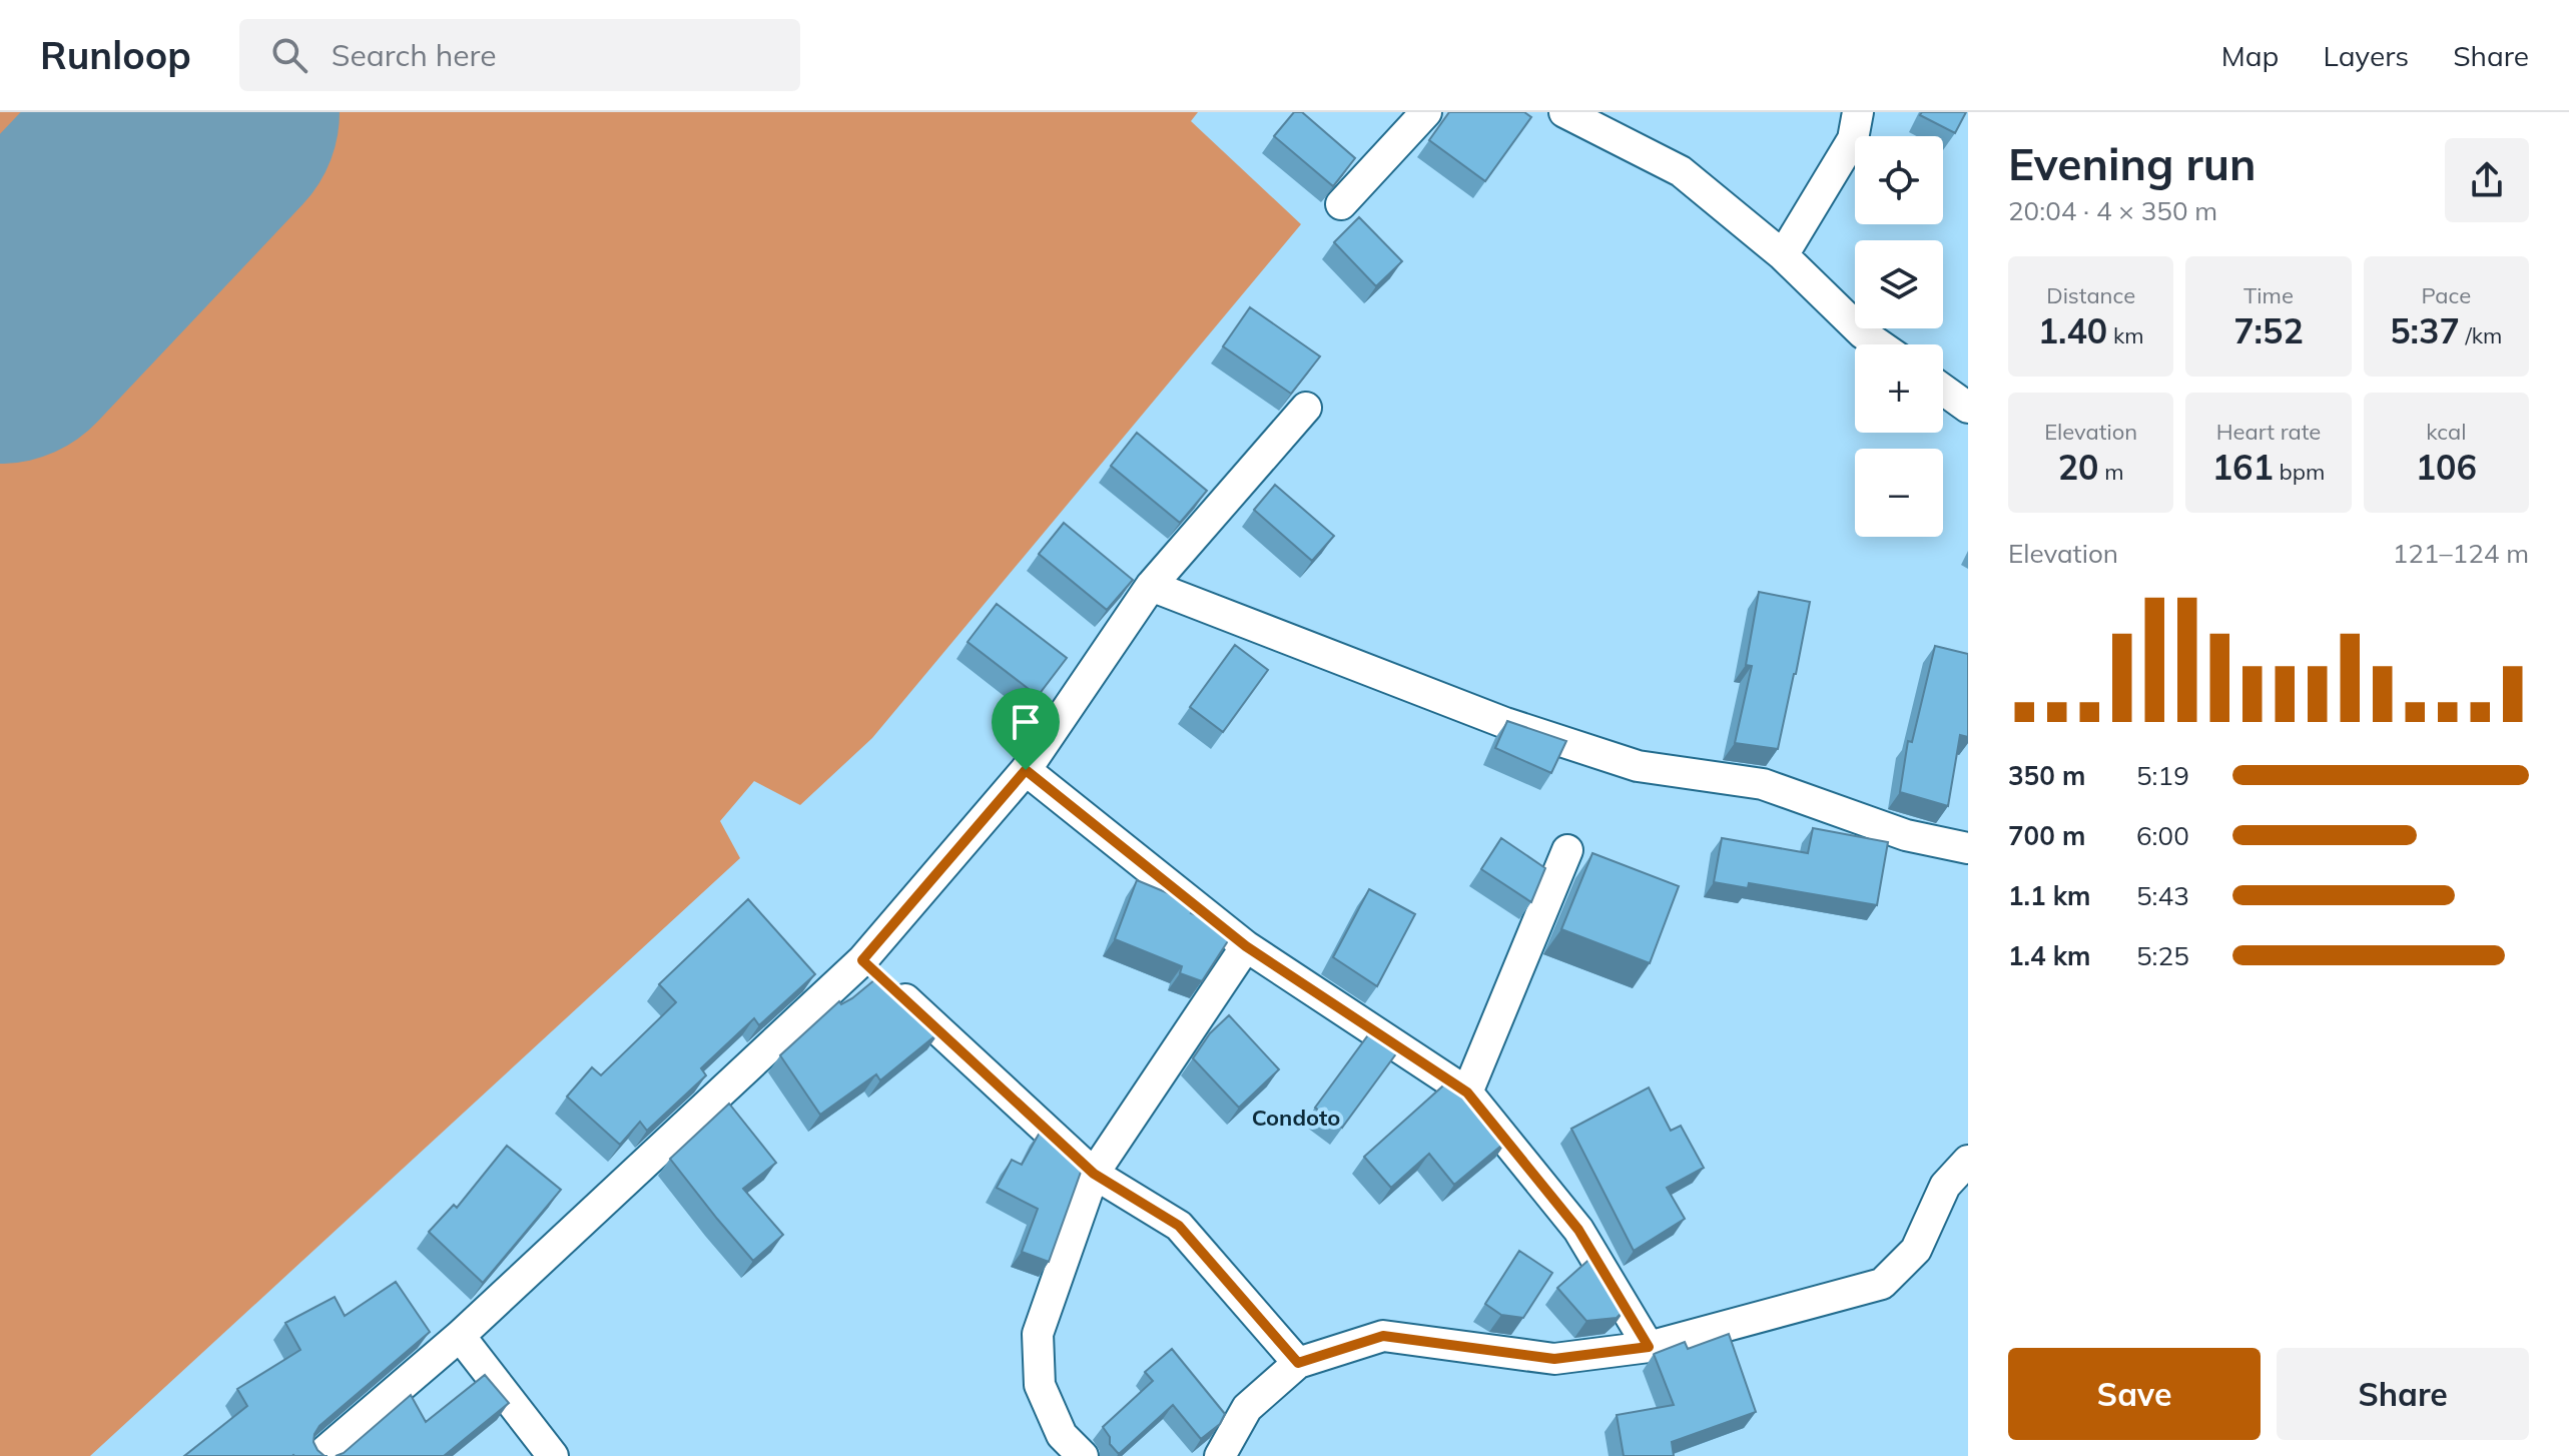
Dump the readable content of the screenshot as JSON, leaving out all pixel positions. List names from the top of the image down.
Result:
{
  "districts": ["Condoto"],
  "page": {
    "header": "Runloop",
    "search": "Search here",
    "nav": ["Map", "Layers", "Share"],
    "heading": ["Evening run", "20:04 · 4 × 350 m"],
    "map_buttons": ["+", "−"],
    "stats": [
      ["Distance", "1.40 km"],
      ["Time", "7:52"],
      ["Pace", "5:37 /km"],
      ["Elevation", "20 m"],
      ["Heart rate", "161 bpm"],
      ["kcal", "106"]
    ],
    "chart": ["Elevation", "121–124 m"],
    "list": [
      {
        "name": "350 m",
        "note": "5:19"
      },
      {
        "name": "700 m",
        "note": "6:00"
      },
      {
        "name": "1.1 km",
        "note": "5:43"
      },
      {
        "name": "1.4 km",
        "note": "5:25"
      }
    ],
    "buttons": ["Save", "Share"]
  }
}
